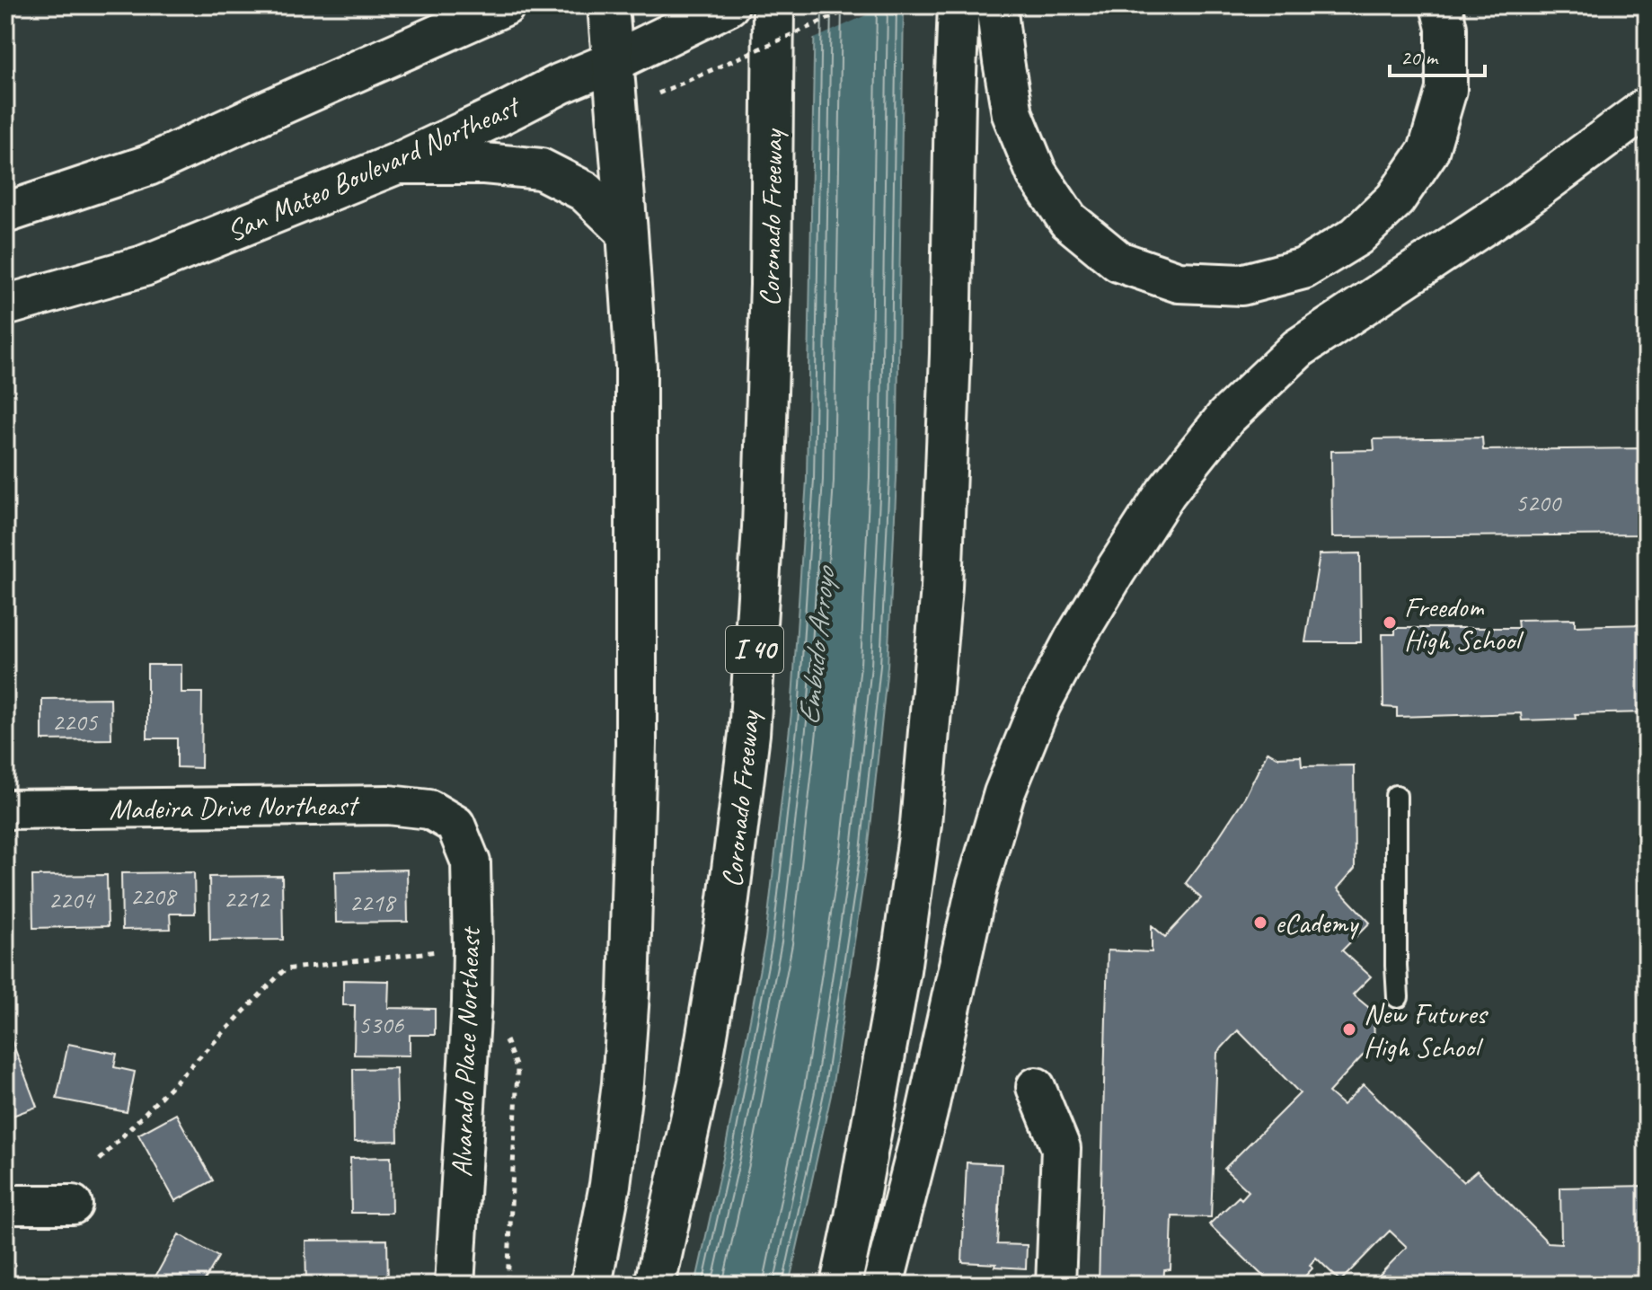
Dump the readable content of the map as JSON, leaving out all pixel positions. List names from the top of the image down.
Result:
{
  "streets": {
    "main road": ["San Mateo Boulevard Northeast", "Coronado Freeway", "I 40"],
    "street": ["Madeira Drive Northeast", "Alvarado Place Northeast"]
  },
  "crossings": [
    ["Madeira Drive Northeast", "Alvarado Place Northeast"]
  ],
  "water": ["Embudo Arroyo"],
  "places": ["Freedom High School", "eCademy", "New Futures High School"],
  "house_numbers": [
    "5200",
    "2205",
    "2208",
    "2212",
    "2204",
    "2218",
    "5306"
  ],
  "scale_bar": "20 m"
}
